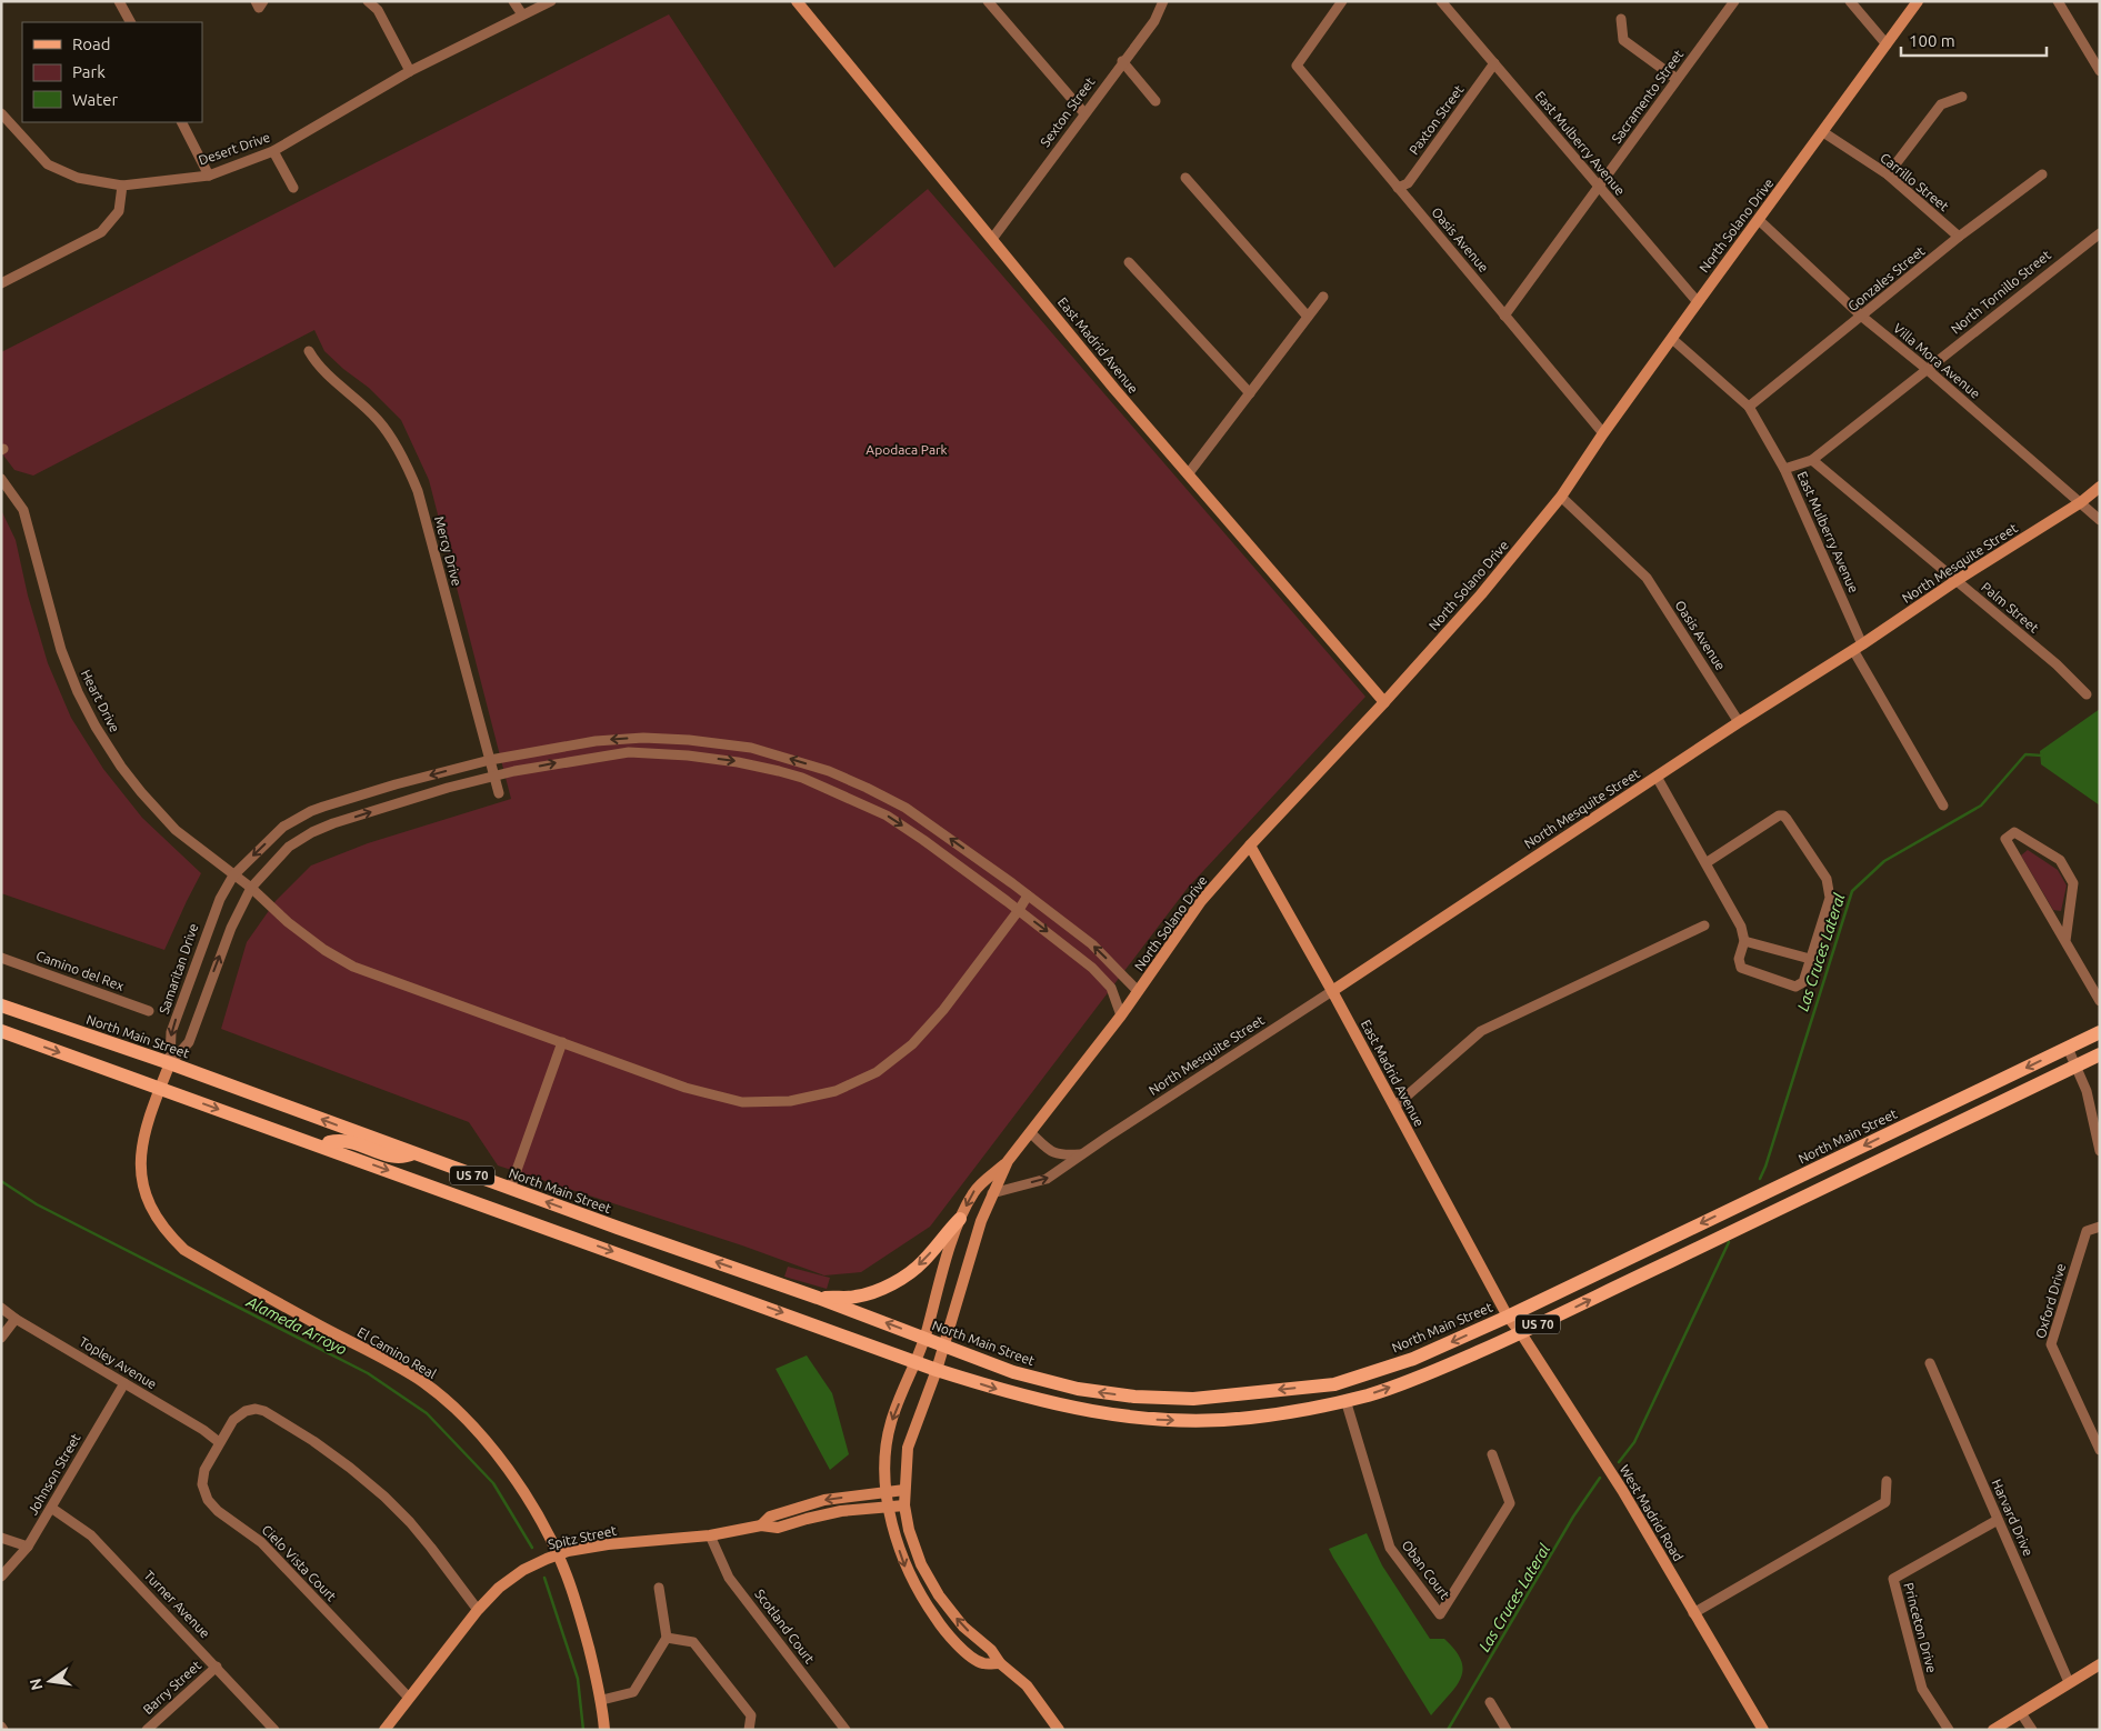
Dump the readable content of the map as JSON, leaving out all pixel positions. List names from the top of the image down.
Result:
{
  "streets": {
    "main road": ["North Main Street", "US 70"],
    "street": [
      "Sacramento Street",
      "Sexton Street",
      "Paxton Street",
      "East Mulberry Avenue",
      "Desert Drive",
      "Carrillo Street",
      "North Solano Drive",
      "Oasis Avenue",
      "Gonzales Street",
      "North Tornillo Street",
      "East Madrid Avenue",
      "Villa Mora Avenue",
      "Mercy Drive",
      "North Mesquite Street",
      "Palm Street",
      "Heart Drive",
      "Samaritan Drive",
      "Camino del Rex",
      "Oxford Drive",
      "El Camino Real",
      "Topley Avenue",
      "Johnson Street",
      "West Madrid Road",
      "Harvard Drive",
      "Spitz Street",
      "Cielo Vista Court",
      "Oban Court",
      "Turner Avenue",
      "Scotland Court",
      "Princeton Drive",
      "Barry Street"
    ]
  },
  "crossings": [
    ["Sacramento Street", "East Mulberry Avenue"],
    ["Sacramento Street", "Oasis Avenue"],
    ["Sexton Street", "East Madrid Avenue"],
    ["Paxton Street", "East Mulberry Avenue"],
    ["Paxton Street", "Oasis Avenue"],
    ["East Mulberry Avenue", "North Solano Drive"],
    ["East Mulberry Avenue", "Gonzales Street"],
    ["East Mulberry Avenue", "North Tornillo Street"],
    ["East Mulberry Avenue", "North Mesquite Street"],
    ["Carrillo Street", "North Solano Drive"],
    ["Carrillo Street", "Gonzales Street"],
    ["North Solano Drive", "Oasis Avenue"],
    ["North Solano Drive", "East Madrid Avenue"],
    ["North Solano Drive", "Villa Mora Avenue"],
    ["North Solano Drive", "North Mesquite Street"],
    ["North Solano Drive", "Samaritan Drive"],
    ["North Solano Drive", "North Main Street"],
    ["North Solano Drive", "US 70"],
    ["North Solano Drive", "Spitz Street"],
    ["Oasis Avenue", "North Mesquite Street"],
    ["Gonzales Street", "Villa Mora Avenue"],
    ["North Tornillo Street", "Villa Mora Avenue"],
    ["North Tornillo Street", "Palm Street"],
    ["East Madrid Avenue", "North Mesquite Street"],
    ["East Madrid Avenue", "North Main Street"],
    ["East Madrid Avenue", "West Madrid Road"],
    ["Villa Mora Avenue", "North Mesquite Street"],
    ["Mercy Drive", "Samaritan Drive"],
    ["North Mesquite Street", "Palm Street"],
    ["Heart Drive", "Samaritan Drive"],
    ["Samaritan Drive", "North Main Street"],
    ["Samaritan Drive", "El Camino Real"],
    ["North Main Street", "El Camino Real"],
    ["North Main Street", "West Madrid Road"],
    ["US 70", "El Camino Real"],
    ["US 70", "West Madrid Road"],
    ["US 70", "Oban Court"],
    ["El Camino Real", "Spitz Street"],
    ["Topley Avenue", "Johnson Street"],
    ["Topley Avenue", "Cielo Vista Court"],
    ["Johnson Street", "Turner Avenue"],
    ["Harvard Drive", "Princeton Drive"],
    ["Spitz Street", "Cielo Vista Court"],
    ["Spitz Street", "Scotland Court"],
    ["Turner Avenue", "Barry Street"]
  ],
  "water": ["Las Cruces Lateral", "Alameda Arroyo"],
  "parks": ["Apodaca Park"],
  "legend": ["Road", "Park", "Water"],
  "scale_bar": "100 m",
  "north": "left"
}
